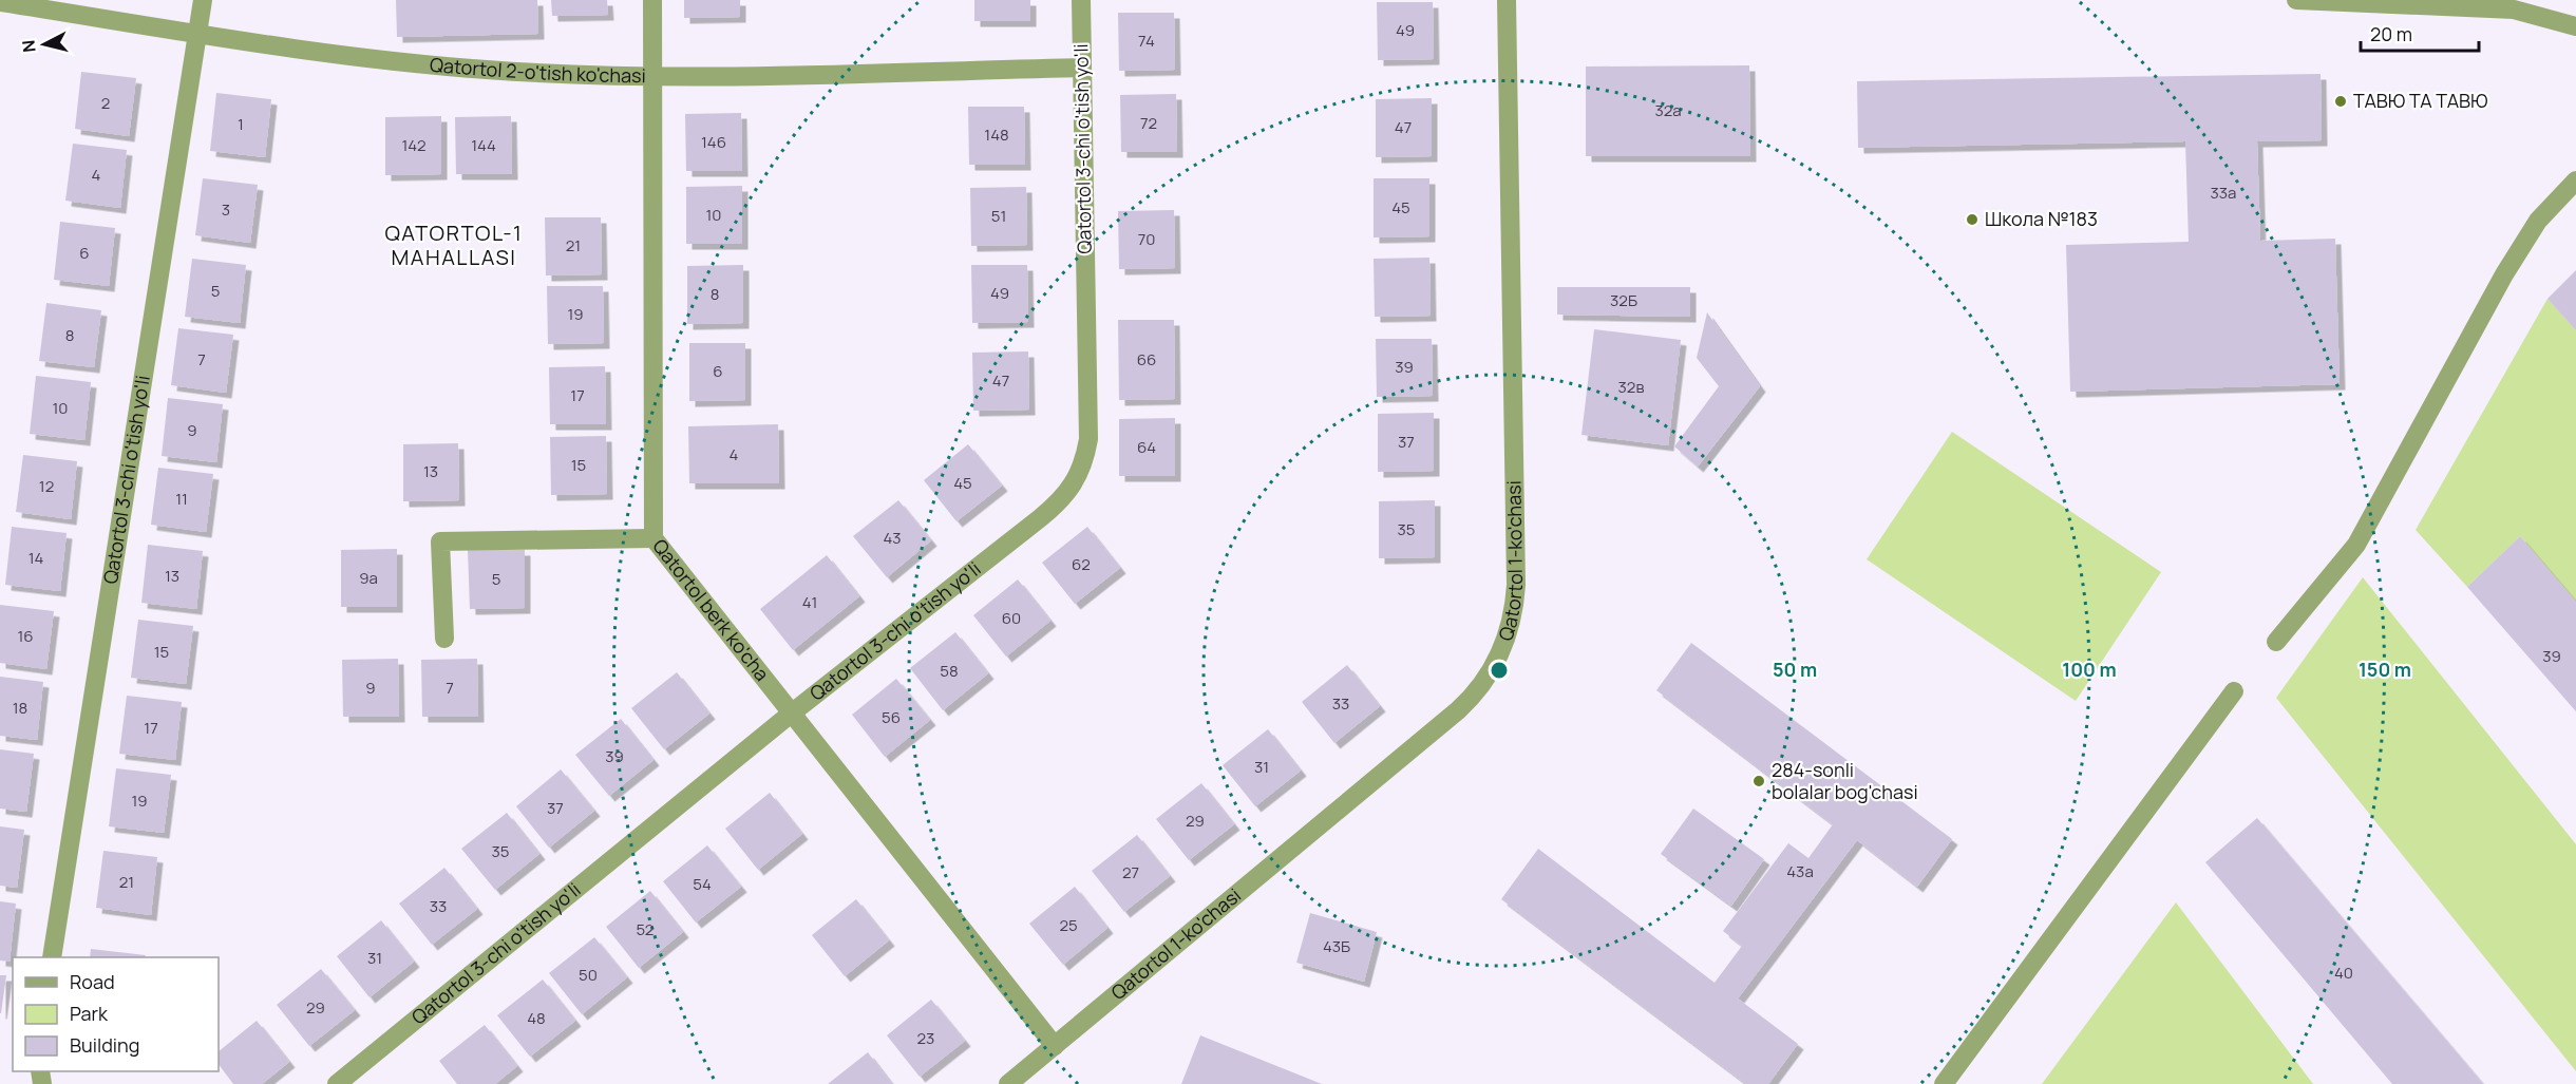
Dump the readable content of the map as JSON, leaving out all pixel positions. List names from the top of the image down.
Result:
{
  "streets": {
    "street": [
      "Qatortol 2-o'tish ko'chasi",
      "Qatortol 3-chi o'tish yo'li",
      "Qatortol 1-ko'chasi",
      "Qatortol berk ko'cha"
    ]
  },
  "crossings": [
    ["Qatortol 2-o'tish ko'chasi", "Qatortol 3-chi o'tish yo'li"],
    ["Qatortol 2-o'tish ko'chasi", "Qatortol berk ko'cha"],
    ["Qatortol 3-chi o'tish yo'li", "Qatortol berk ko'cha"],
    ["Qatortol 1-ko'chasi", "Qatortol berk ko'cha"]
  ],
  "districts": ["QATORTOL-1 MAHALLASI"],
  "places": ["ТАВЮ ТА ТАВЮ", "Школа №183", "284-sonli bolalar bog'chasi"],
  "house_numbers": [
    "49",
    "74",
    "2",
    "32a",
    "72",
    "1",
    "47",
    "148",
    "146",
    "142",
    "144",
    "4",
    "33a",
    "45",
    "3",
    "10",
    "51",
    "70",
    "21",
    "6",
    "5",
    "49",
    "8",
    "32Б",
    "19",
    "8",
    "7",
    "66",
    "39",
    "6",
    "47",
    "32в",
    "17",
    "10",
    "9",
    "37",
    "64",
    "4",
    "15",
    "13",
    "45",
    "12",
    "11",
    "35",
    "43",
    "14",
    "62",
    "13",
    "9а",
    "5",
    "41",
    "60",
    "16",
    "15",
    "39",
    "58",
    "9",
    "7",
    "33",
    "18",
    "56",
    "17",
    "39",
    "31",
    "19",
    "37",
    "29",
    "35",
    "43a",
    "27",
    "21",
    "54",
    "33",
    "25",
    "52",
    "43Б",
    "31",
    "40",
    "50",
    "29",
    "48",
    "23"
  ],
  "legend": ["Road", "Park", "Building"],
  "scale_bar": "20 m",
  "north": "left",
  "rings": ["50 m", "100 m", "150 m"]
}
